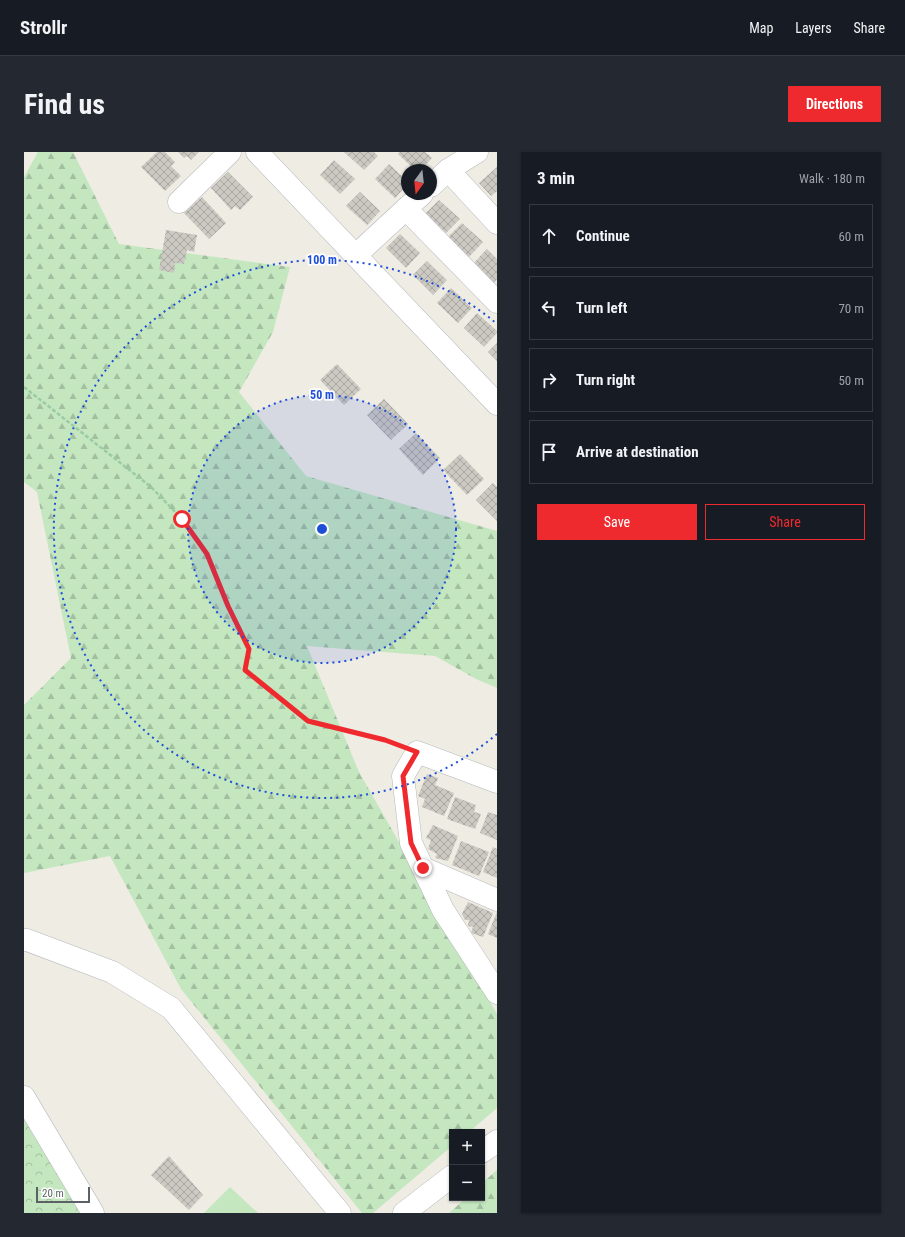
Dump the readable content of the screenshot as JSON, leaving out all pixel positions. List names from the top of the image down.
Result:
{
  "scale_bar": "20 m",
  "north": "bottom",
  "page": {
    "header": "Strollr",
    "nav": ["Map", "Layers", "Share"],
    "buttons": [
      "Directions",
      ["Save", "Share"]
    ],
    "title": "Find us",
    "heading": ["3 min", "Walk · 180 m"],
    "list": [
      ["Continue", "60 m"],
      ["Turn left", "70 m"],
      ["Turn right", "50 m"],
      "Arrive at destination"
    ],
    "map_buttons": ["+", "−"],
    "scale": "20 m"
  },
  "rings": ["100 m", "50 m"]
}
